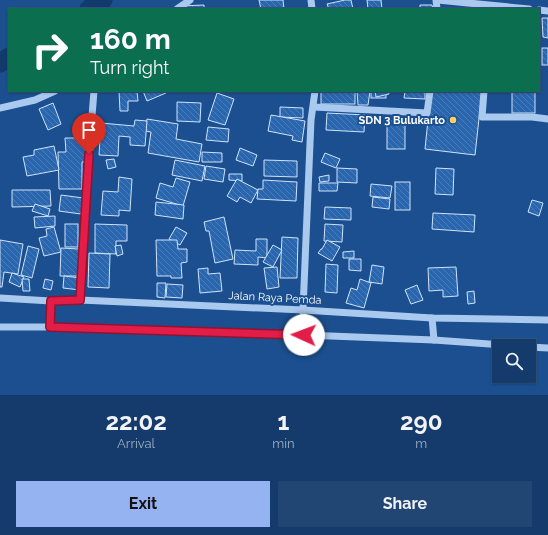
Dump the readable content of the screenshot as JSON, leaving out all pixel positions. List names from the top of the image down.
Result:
{
  "streets": {
    "street": ["Jalan Raya Pemda"]
  },
  "places": ["SDN 3 Bulukarto"],
  "page": {
    "turn": ["160 m", "Turn right"],
    "eta": [
      "22:02",
      "Arrival",
      "1",
      "min",
      "290",
      "m"
    ],
    "buttons": ["Exit", "Share"]
  }
}
